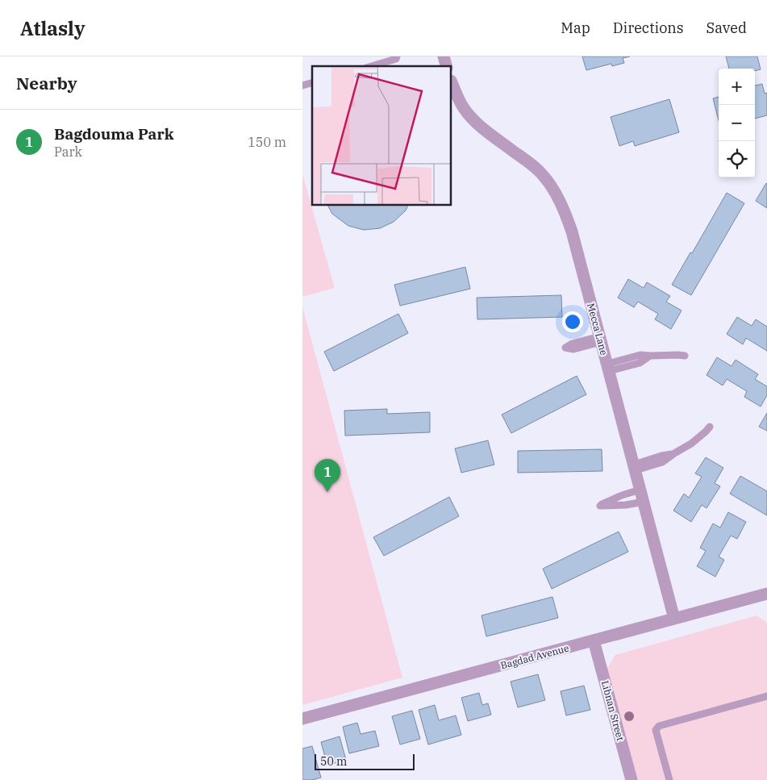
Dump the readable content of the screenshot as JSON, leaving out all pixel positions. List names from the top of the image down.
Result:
{
  "streets": {
    "street": ["Mecca Lane", "Bagdad Avenue", "Libnan Street"]
  },
  "crossings": [
    ["Mecca Lane", "Bagdad Avenue"],
    ["Bagdad Avenue", "Libnan Street"]
  ],
  "scale_bar": "50 m",
  "page": {
    "header": "Atlasly",
    "nav": ["Map", "Directions", "Saved"],
    "heading": "Nearby",
    "map_buttons": ["+", "−"],
    "list": [
      {
        "mark": "1",
        "name": "Bagdouma Park",
        "note": "Park",
        "value": "150 m"
      }
    ],
    "pins": "1",
    "scale": "50 m"
  }
}
